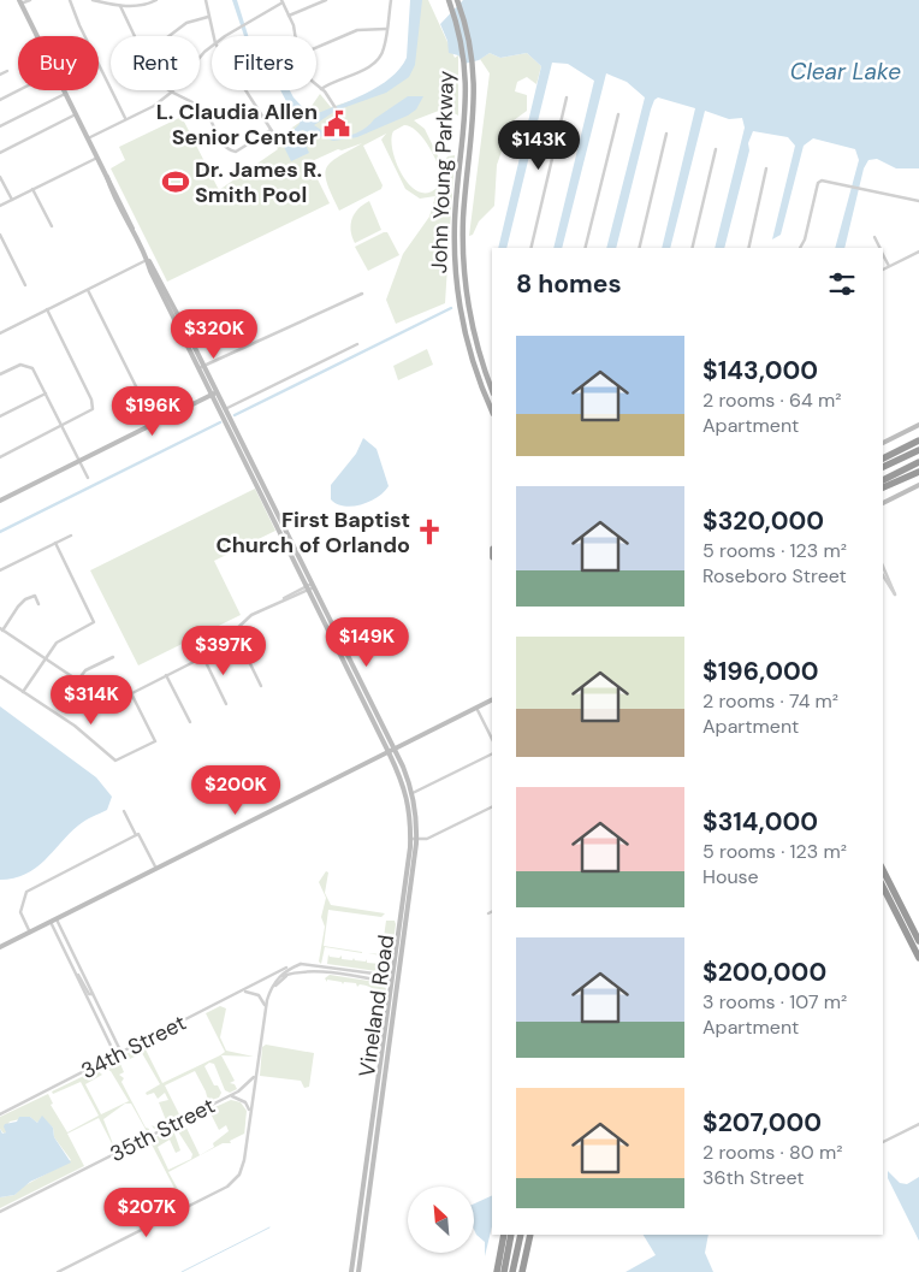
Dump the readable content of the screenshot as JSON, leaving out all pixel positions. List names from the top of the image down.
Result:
{
  "streets": {
    "main road": ["John Young Parkway"],
    "street": ["Vineland Road", "34th Street", "35th Street"]
  },
  "crossings": [
    ["Vineland Road", "34th Street"],
    ["34th Street", "35th Street"]
  ],
  "water": ["Clear Lake"],
  "places": {
    "public building": ["L. Claudia Allen Senior Center"],
    "sports": ["Dr. James R. Smith Pool"],
    "church": ["First Baptist Church of Orlando"]
  },
  "north": "top left",
  "page": {
    "chip": ["Buy", "Rent", "Filters"],
    "price": [
      "$143K",
      "$320K",
      "$196K",
      "$149K",
      "$397K",
      "$314K",
      "$200K",
      "$207K"
    ],
    "heading": "8 homes",
    "list": [
      {
        "name": "$143,000",
        "note": "2 rooms · 64 m² · Apartment"
      },
      {
        "name": "$320,000",
        "note": "5 rooms · 123 m² · Roseboro Street"
      },
      {
        "name": "$196,000",
        "note": "2 rooms · 74 m² · Apartment"
      },
      {
        "name": "$314,000",
        "note": "5 rooms · 123 m² · House"
      },
      {
        "name": "$200,000",
        "note": "3 rooms · 107 m² · Apartment"
      },
      {
        "name": "$207,000",
        "note": "2 rooms · 80 m² · 36th Street"
      }
    ]
  }
}
